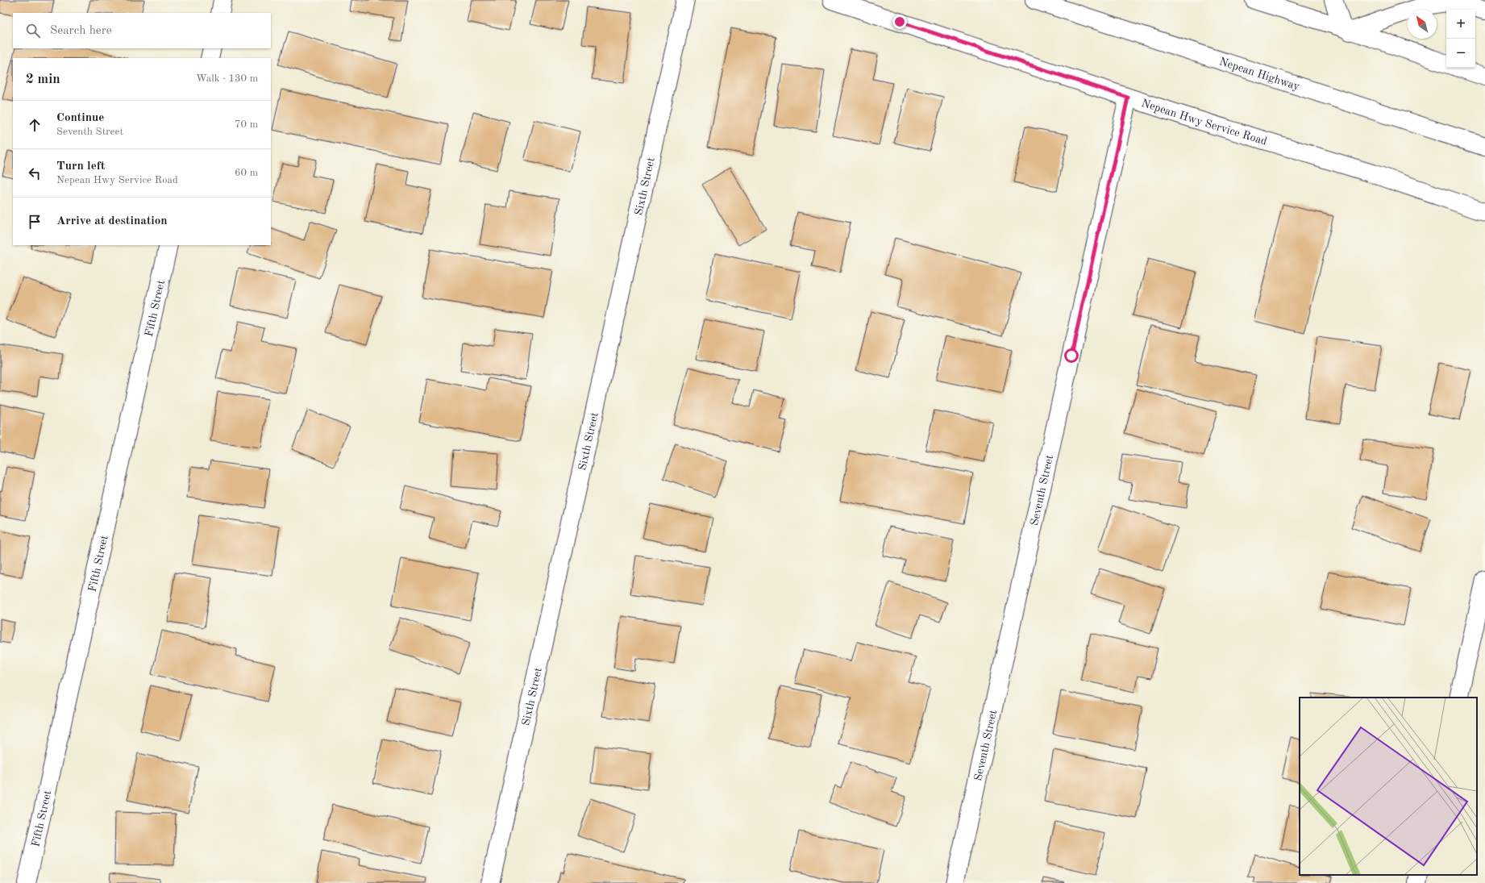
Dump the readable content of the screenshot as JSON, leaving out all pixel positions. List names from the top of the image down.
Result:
{
  "streets": {
    "main road": [
      "Nepean Highway",
      "Nepean Hwy Service Road",
      "Sixth Street",
      "Fifth Street",
      "Seventh Street"
    ]
  },
  "crossings": [
    ["Nepean Hwy Service Road", "Seventh Street"]
  ],
  "north": "top left",
  "page": {
    "map_buttons": ["+", "−"],
    "search": "Search here",
    "heading": ["2 min", "Walk · 130 m"],
    "list": [
      ["Continue", "Seventh Street", "70 m"],
      ["Turn left", "Nepean Hwy Service Road", "60 m"],
      "Arrive at destination"
    ]
  }
}
